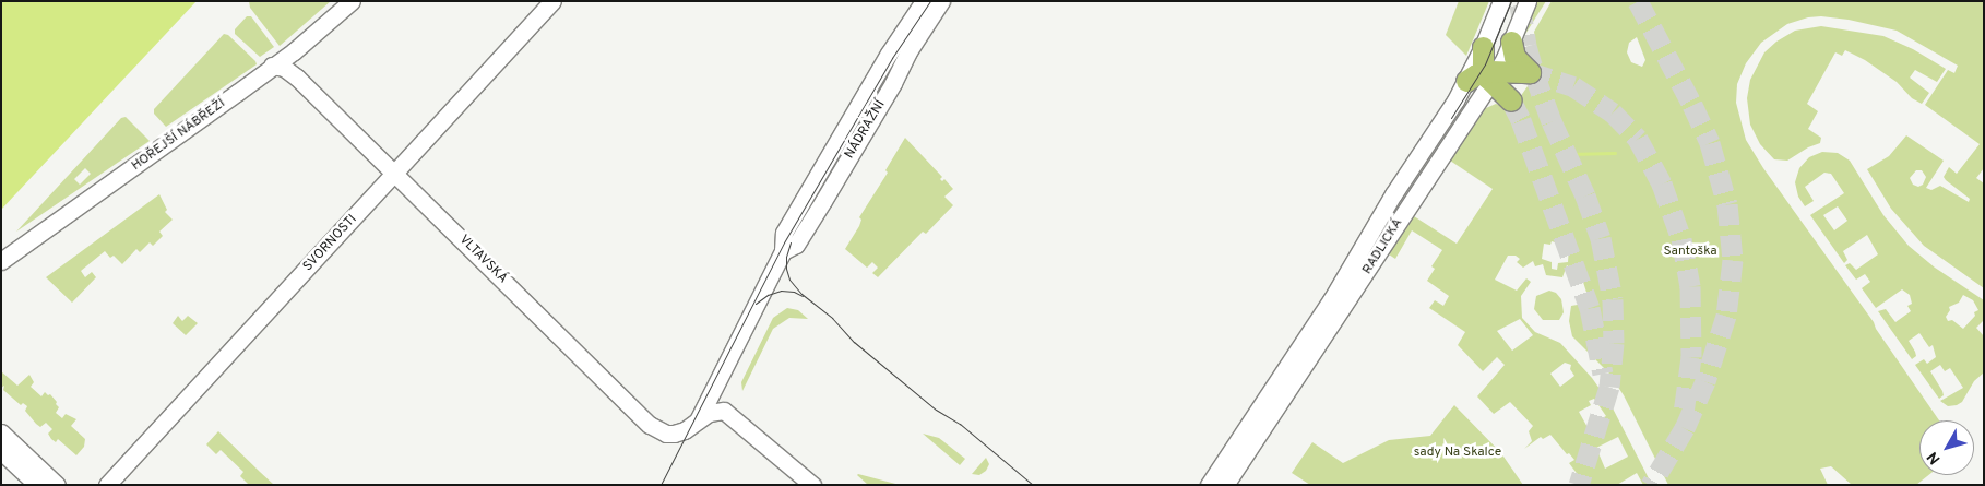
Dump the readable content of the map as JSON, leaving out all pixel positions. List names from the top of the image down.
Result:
{
  "streets": {
    "main road": [
      "NÁDRAŽNÍ",
      "HOŘEJŠÍ NÁBŘEŽÍ",
      "SVORNOSTI",
      "RADLICKÁ",
      "VLTAVSKÁ"
    ]
  },
  "crossings": [
    ["NÁDRAŽNÍ", "VLTAVSKÁ"],
    ["HOŘEJŠÍ NÁBŘEŽÍ", "VLTAVSKÁ"],
    ["SVORNOSTI", "VLTAVSKÁ"]
  ],
  "parks": ["Santoška", "sady Na Skalce"],
  "north": "bottom left"
}
